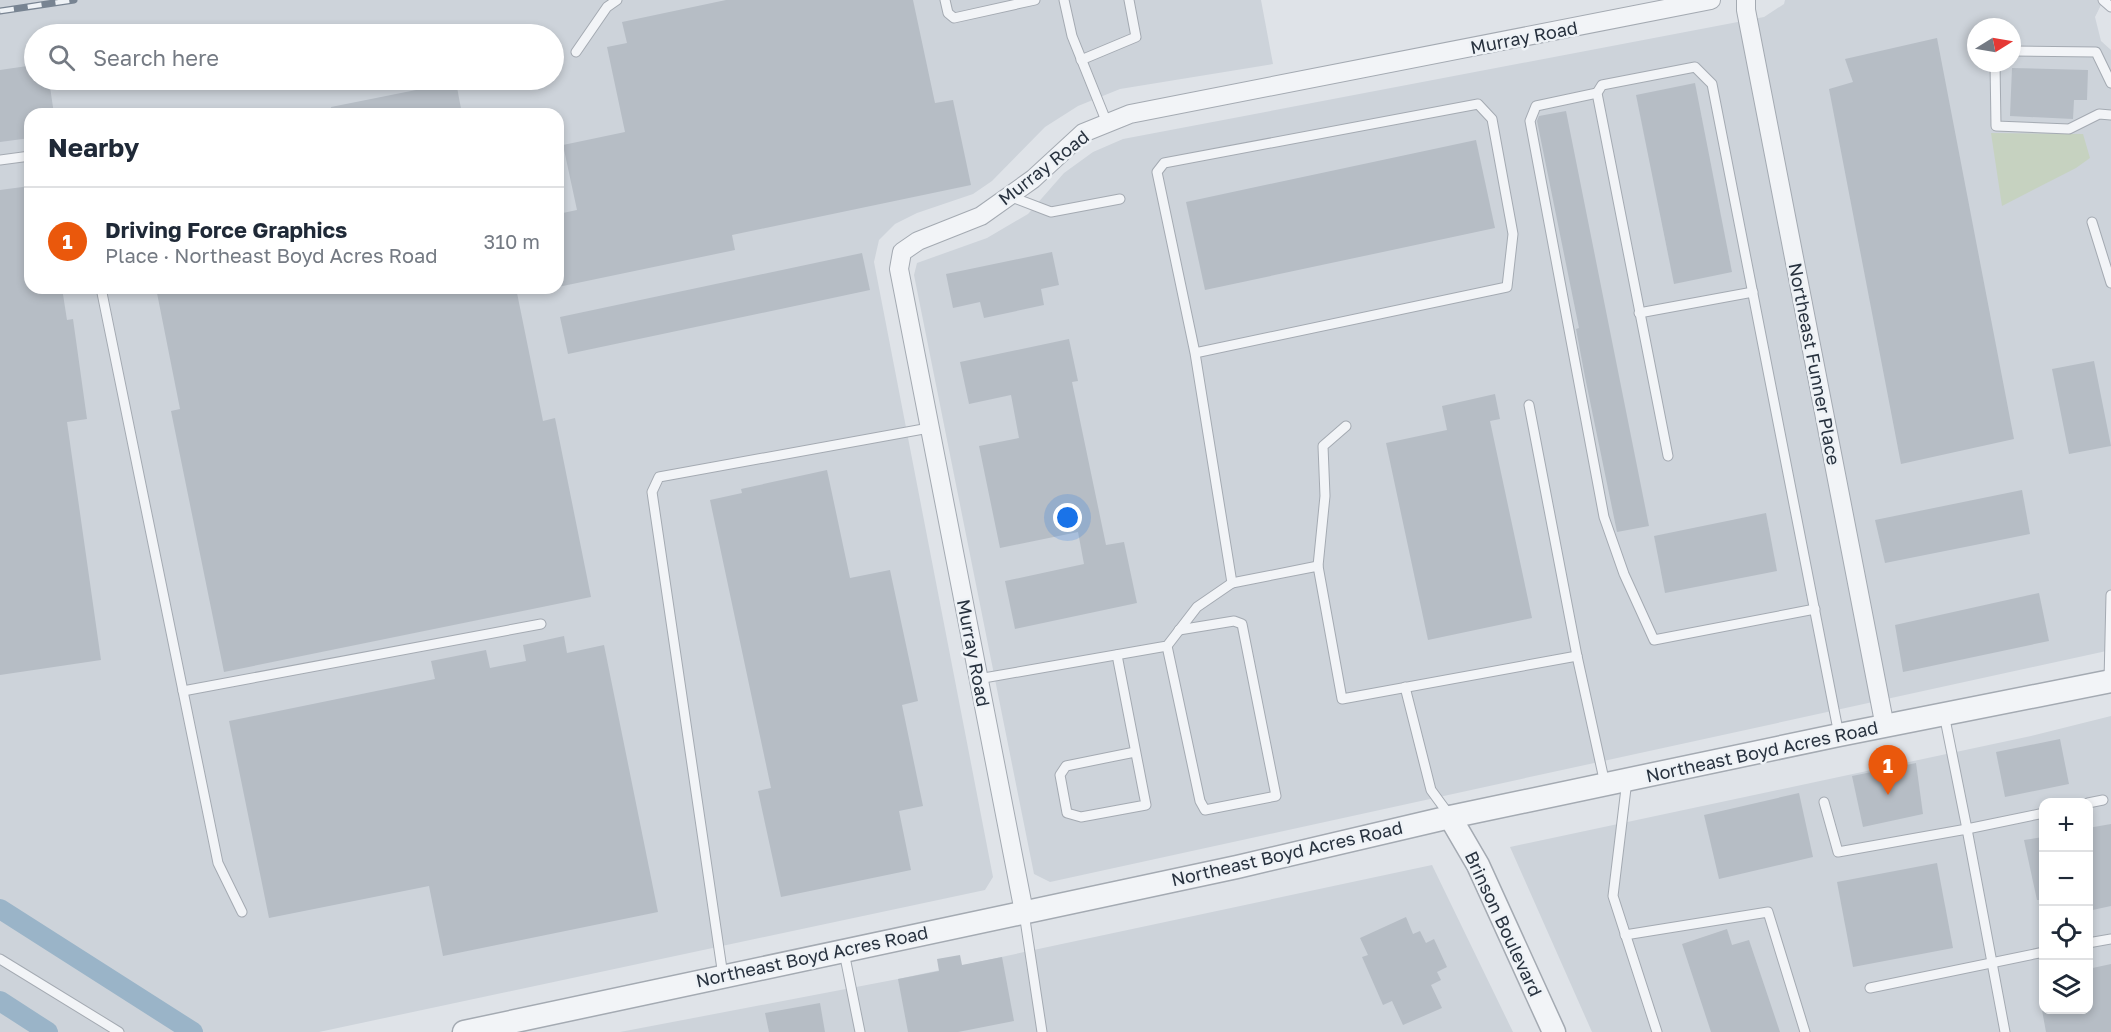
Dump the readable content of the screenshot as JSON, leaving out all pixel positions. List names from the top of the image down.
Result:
{
  "streets": {
    "street": [
      "Murray Road",
      "Northeast Funner Place",
      "Northeast Boyd Acres Road",
      "Brinson Boulevard"
    ]
  },
  "crossings": [
    ["Murray Road", "Northeast Boyd Acres Road"],
    ["Northeast Funner Place", "Northeast Boyd Acres Road"],
    ["Northeast Boyd Acres Road", "Brinson Boulevard"]
  ],
  "north": "right",
  "page": {
    "search": "Search here",
    "heading": "Nearby",
    "list": [
      {
        "mark": "1",
        "name": "Driving Force Graphics",
        "note": "Place · Northeast Boyd Acres Road",
        "value": "310 m"
      }
    ],
    "pins": "1",
    "map_buttons": ["+", "−"]
  }
}
